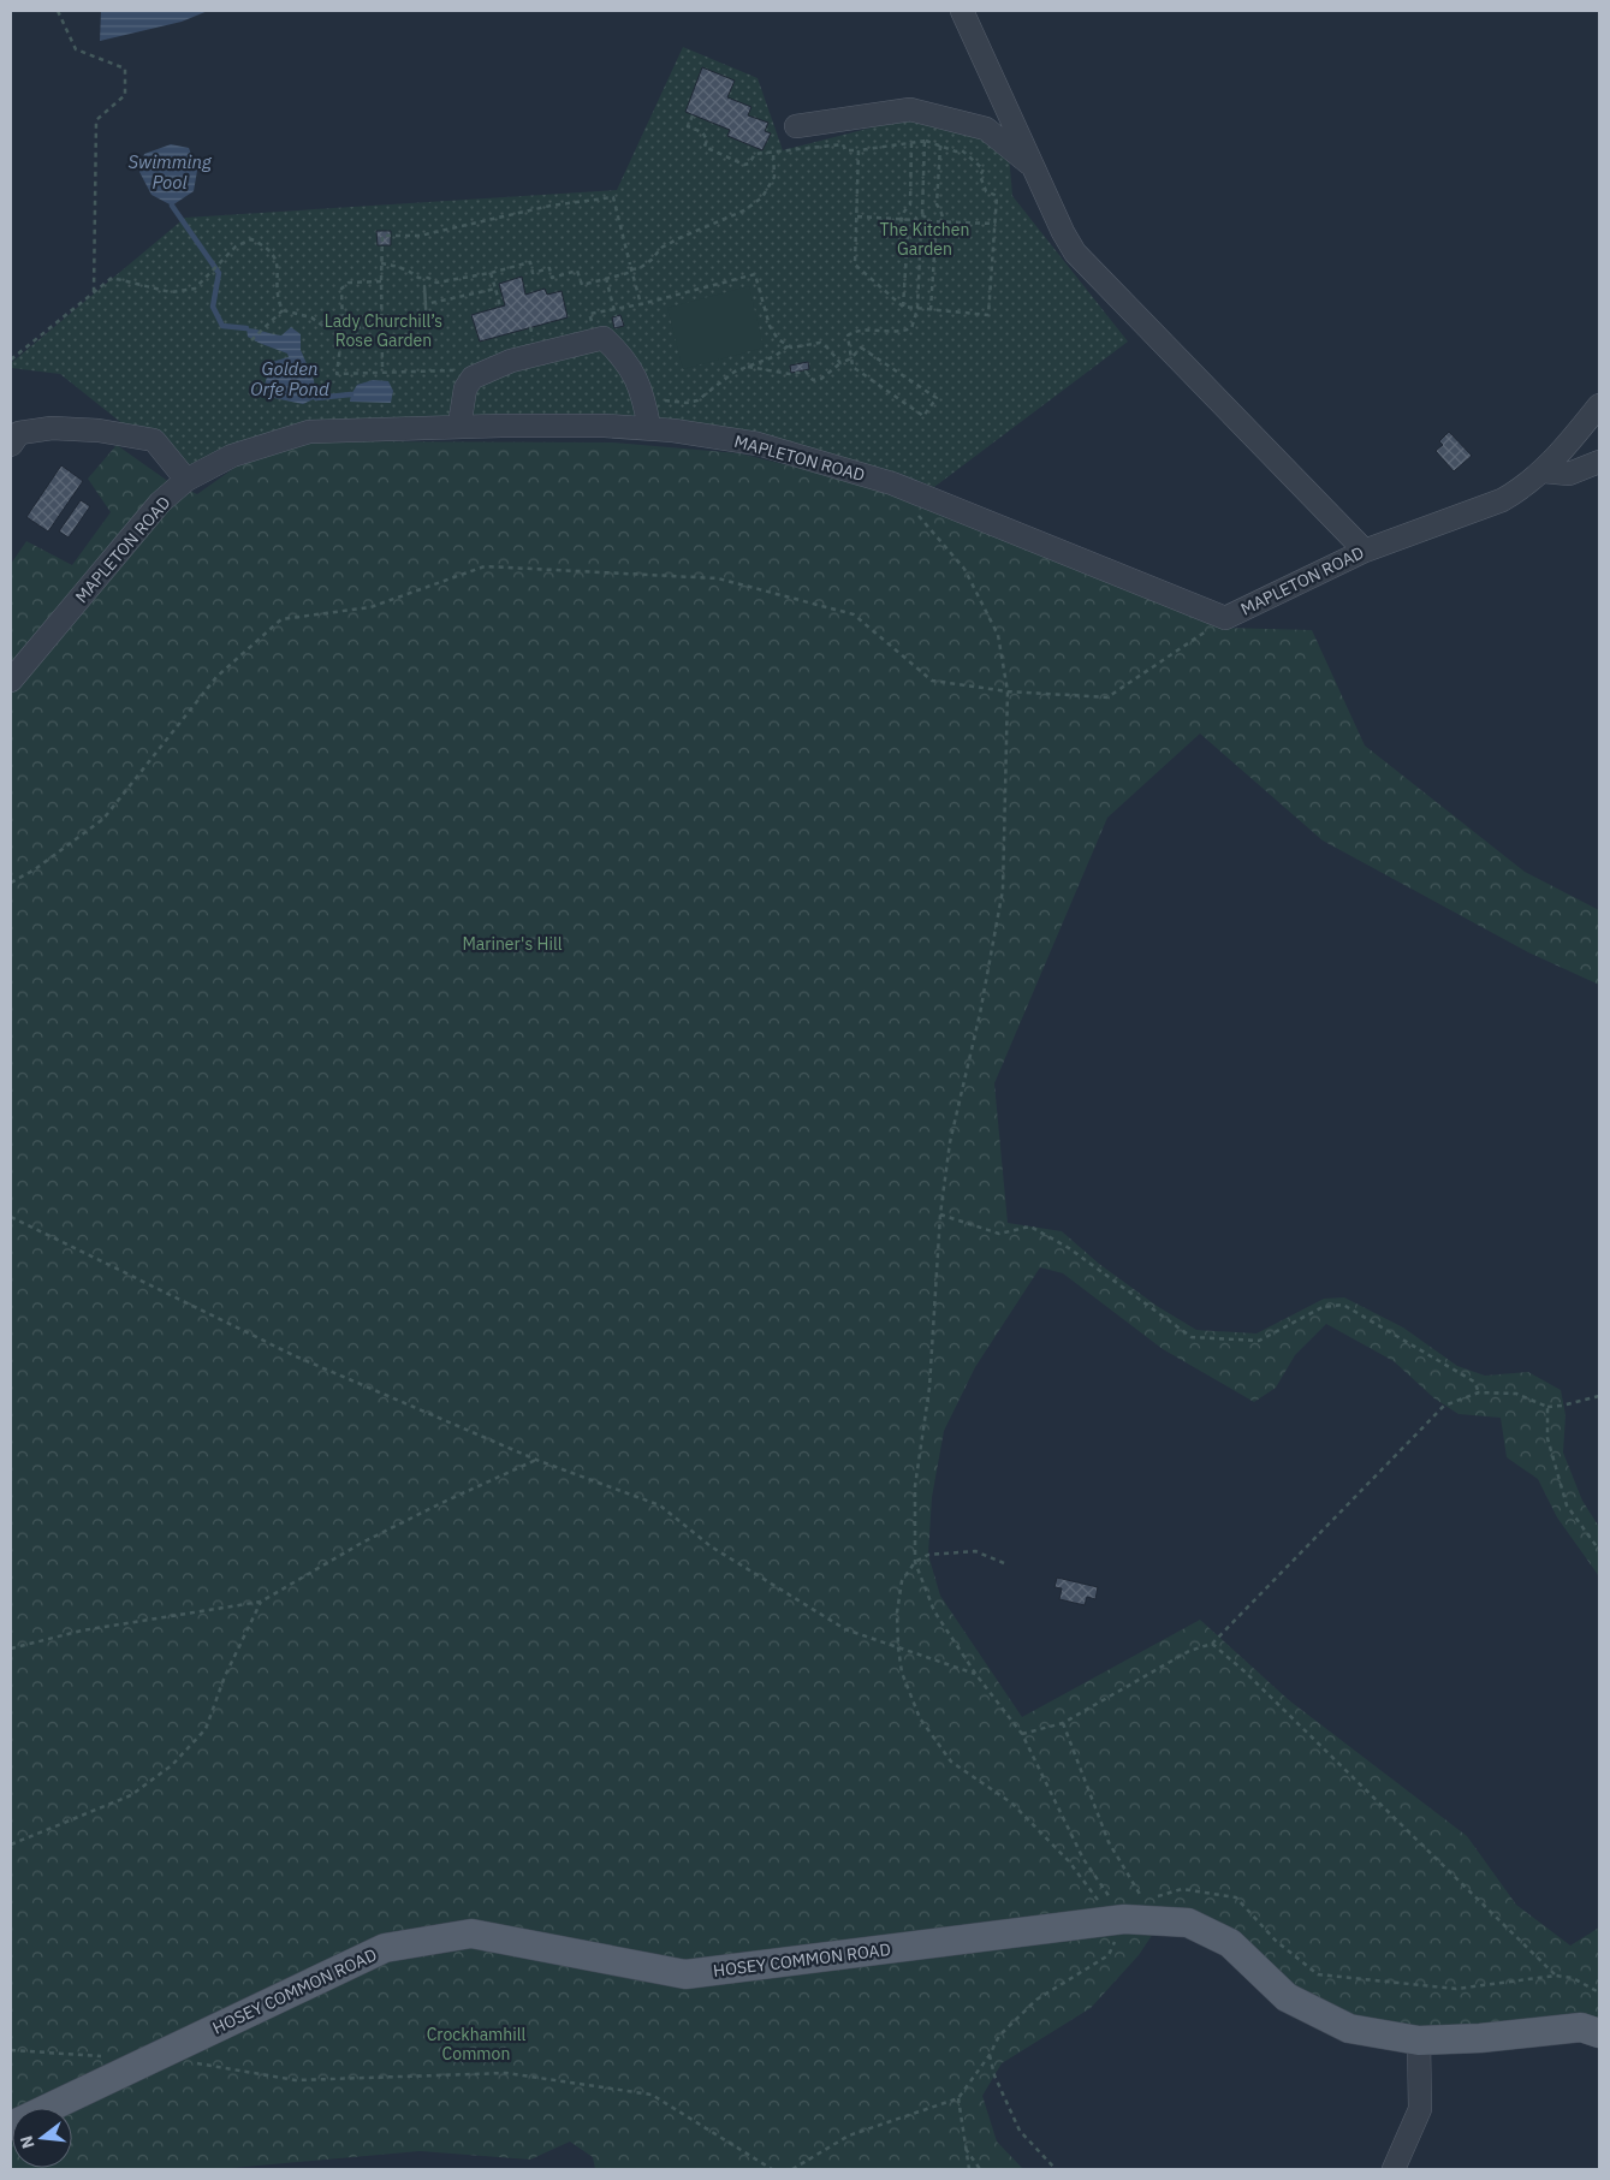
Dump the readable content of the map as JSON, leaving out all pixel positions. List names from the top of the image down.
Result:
{
  "streets": {
    "main road": ["HOSEY COMMON ROAD"],
    "street": ["MAPLETON ROAD"]
  },
  "water": ["Swimming Pool", "Golden Orfe Pond"],
  "parks": [
    "The Kitchen Garden",
    "Lady Churchill’s Rose Garden",
    "Mariner's Hill",
    "Crockhamhill Common"
  ],
  "north": "left"
}
